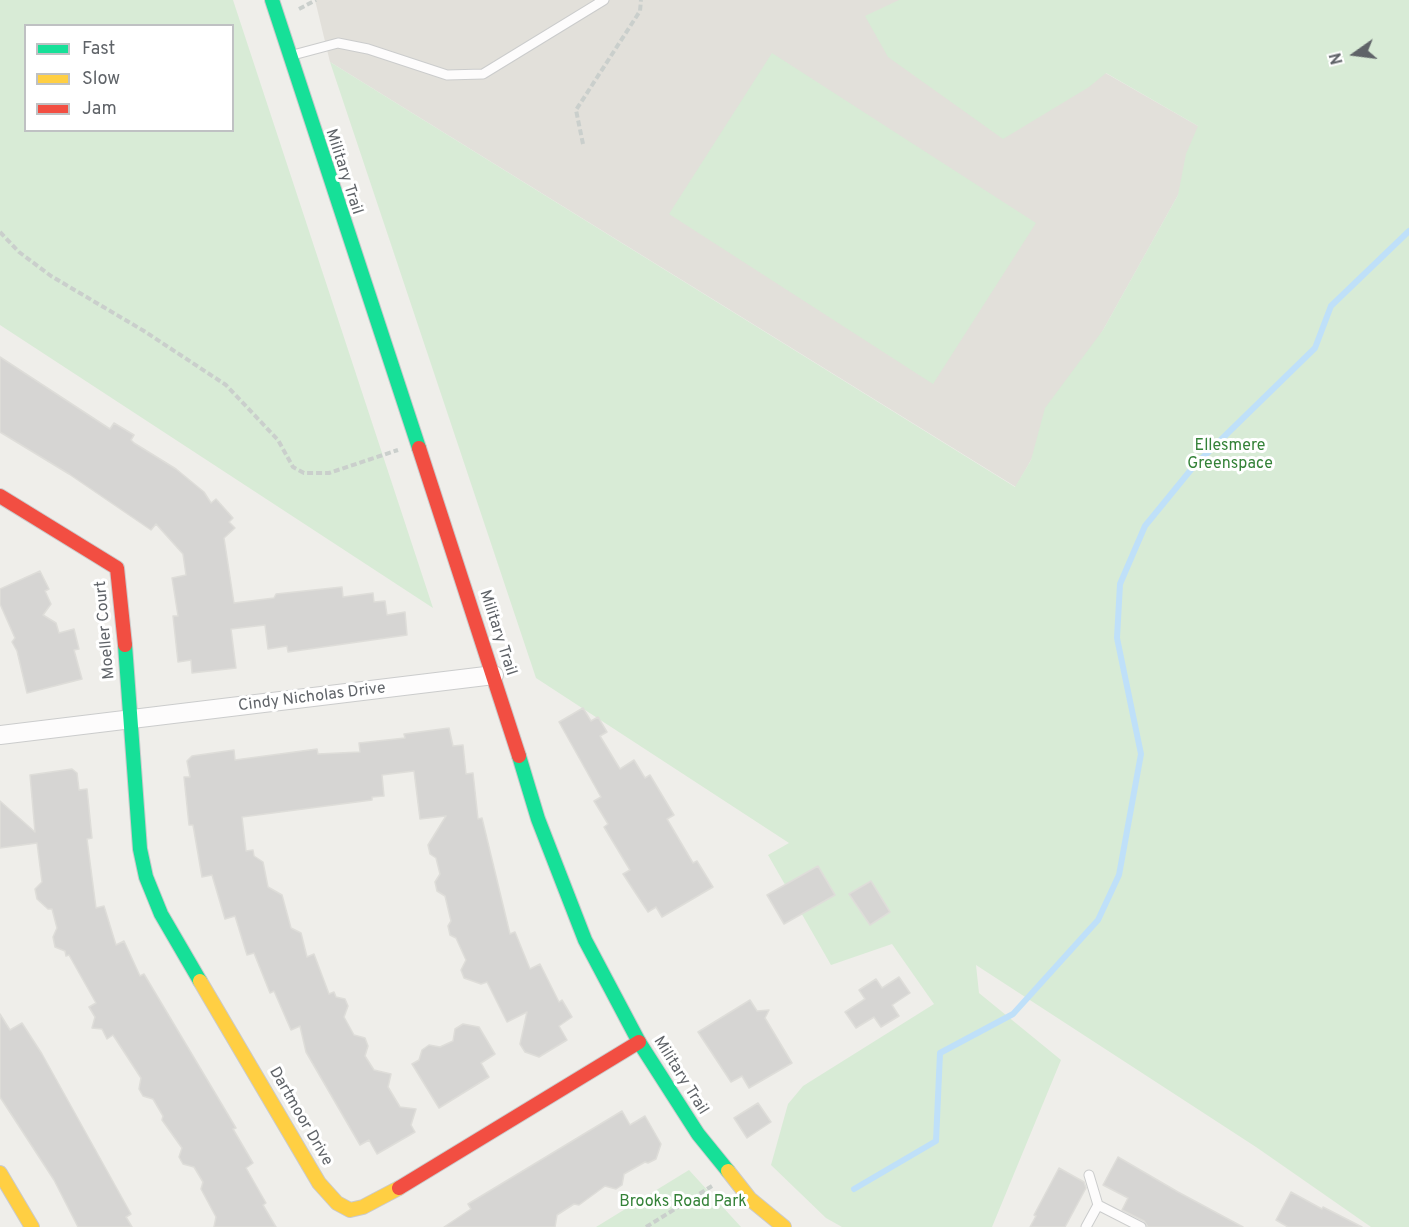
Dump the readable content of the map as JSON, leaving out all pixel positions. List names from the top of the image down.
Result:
{
  "streets": {
    "street": [
      "Military Trail",
      "Moeller Court",
      "Cindy Nicholas Drive",
      "Dartmoor Drive"
    ]
  },
  "crossings": [
    ["Military Trail", "Cindy Nicholas Drive"],
    ["Military Trail", "Dartmoor Drive"],
    ["Moeller Court", "Cindy Nicholas Drive"],
    ["Moeller Court", "Dartmoor Drive"],
    ["Cindy Nicholas Drive", "Dartmoor Drive"]
  ],
  "parks": ["Ellesmere Greenspace", "Brooks Road Park"],
  "legend": ["Fast", "Slow", "Jam"],
  "north": "left"
}
